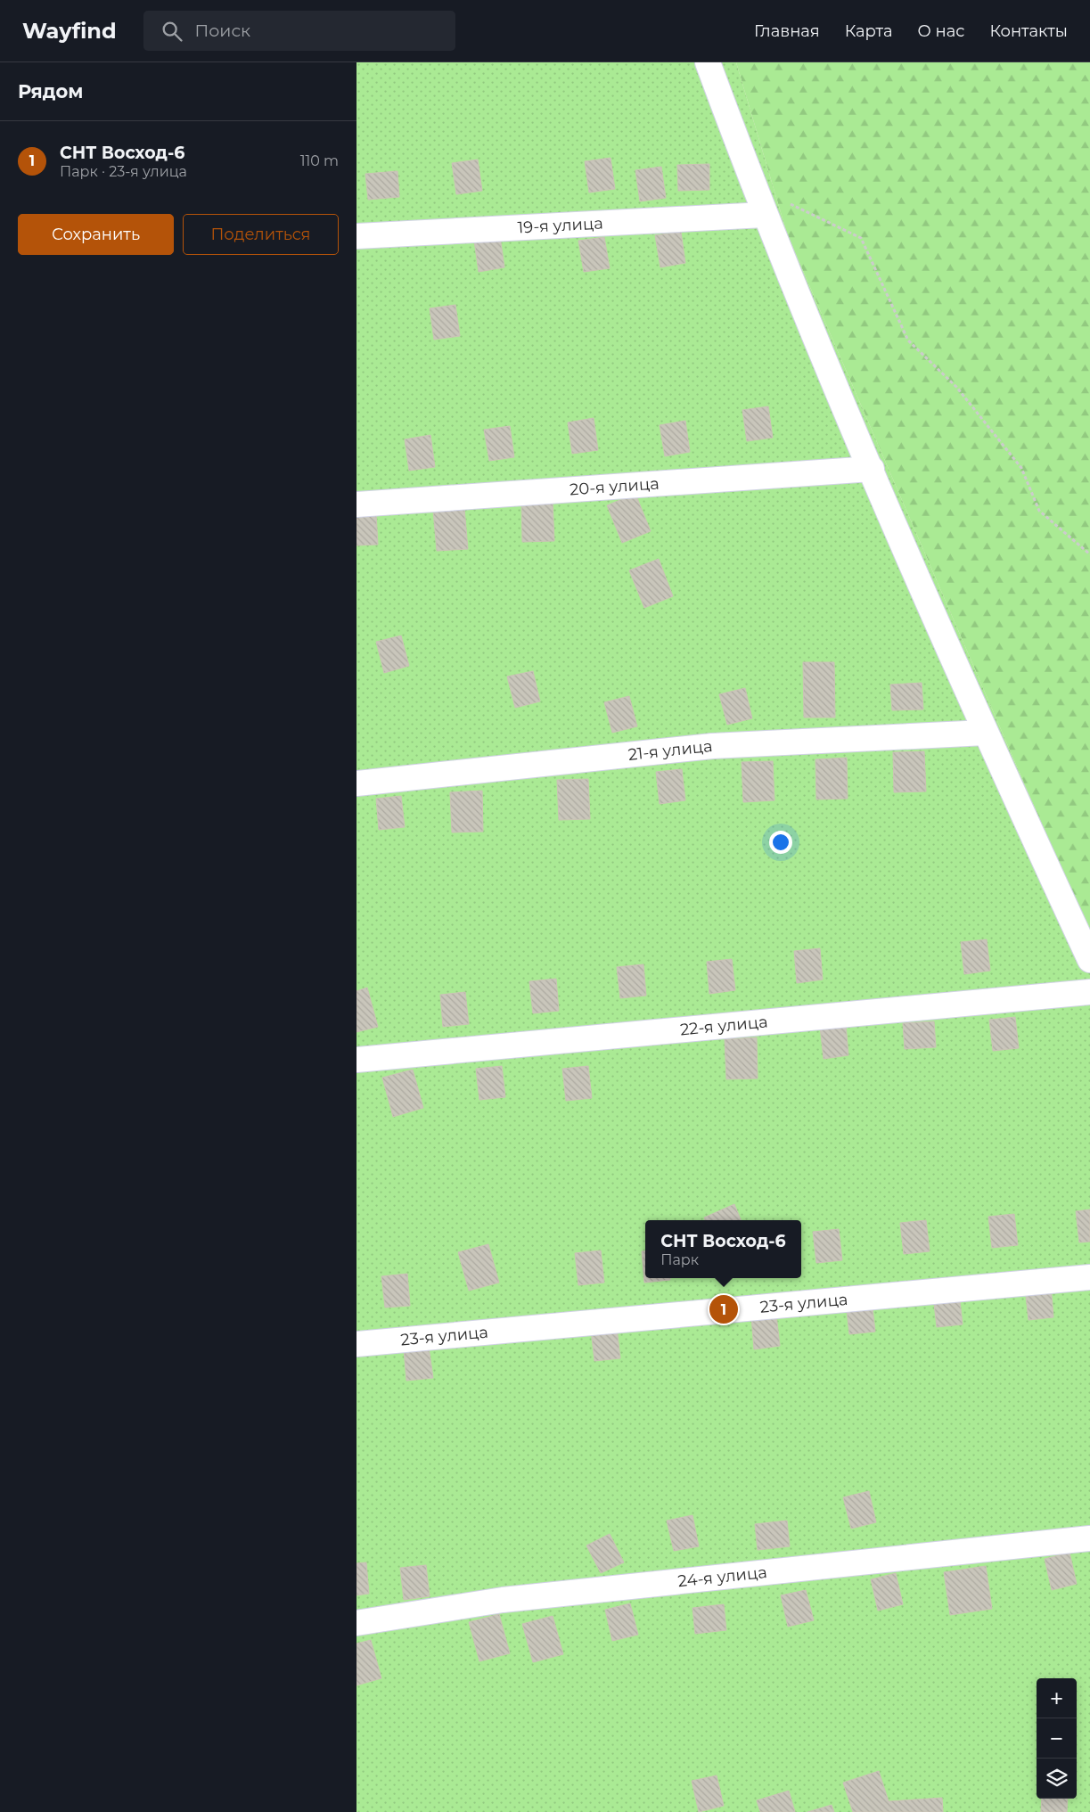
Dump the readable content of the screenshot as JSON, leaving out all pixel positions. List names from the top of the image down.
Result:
{
  "streets": {
    "street": [
      "19-я улица",
      "20-я улица",
      "21-я улица",
      "22-я улица",
      "23-я улица",
      "24-я улица"
    ]
  },
  "page": {
    "header": "Wayfind",
    "search": "Поиск",
    "nav": [
      "Главная",
      "Карта",
      "О нас",
      "Контакты"
    ],
    "heading": "Рядом",
    "list": [
      {
        "mark": "1",
        "name": "СНТ Восход-6",
        "note": "Парк · 23-я улица",
        "value": "110 m"
      }
    ],
    "buttons": ["Сохранить", "Поделиться"],
    "popup": ["СНТ Восход-6", "Парк"],
    "pins": "1",
    "map_buttons": ["+", "−"]
  }
}
